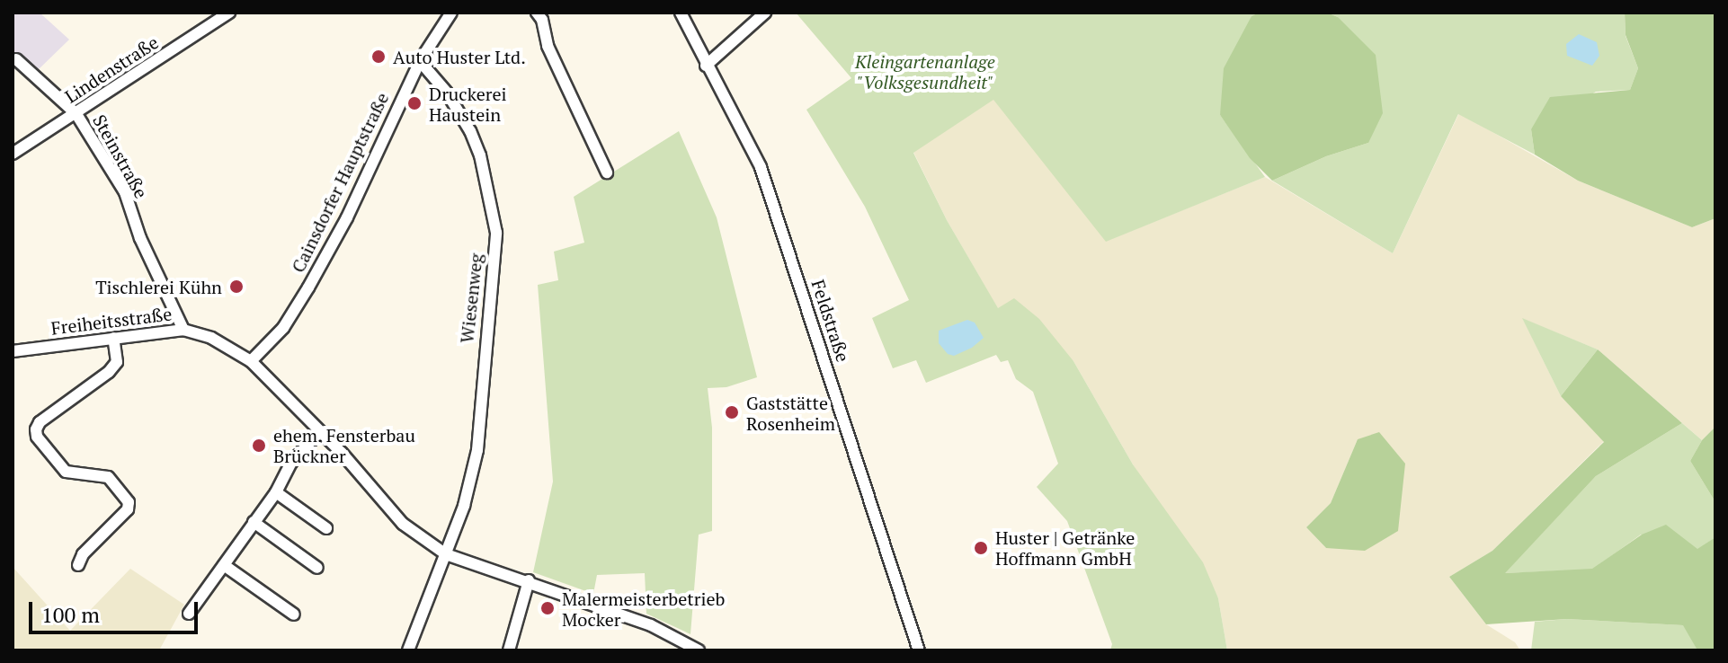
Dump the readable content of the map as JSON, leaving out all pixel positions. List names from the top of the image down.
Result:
{
  "streets": {
    "street": [
      "Lindenstraße",
      "Steinstraße",
      "Cainsdorfer Hauptstraße",
      "Wiesenweg",
      "Freiheitsstraße",
      "Feldstraße"
    ]
  },
  "crossings": [
    ["Lindenstraße", "Steinstraße"],
    ["Steinstraße", "Freiheitsstraße"],
    ["Cainsdorfer Hauptstraße", "Wiesenweg"],
    ["Cainsdorfer Hauptstraße", "Freiheitsstraße"],
    ["Wiesenweg", "Freiheitsstraße"]
  ],
  "parks": ["Kleingartenanlage \"Volksgesundheit\""],
  "places": [
    "Auto Huster Ltd.",
    "Druckerei Haustein",
    "Tischlerei Kühn",
    "Gaststätte Rosenheim",
    "ehem. Fensterbau Brückner",
    "Huster | Getränke Hoffmann GmbH",
    "Malermeisterbetrieb Mocker"
  ],
  "scale_bar": "100 m"
}
